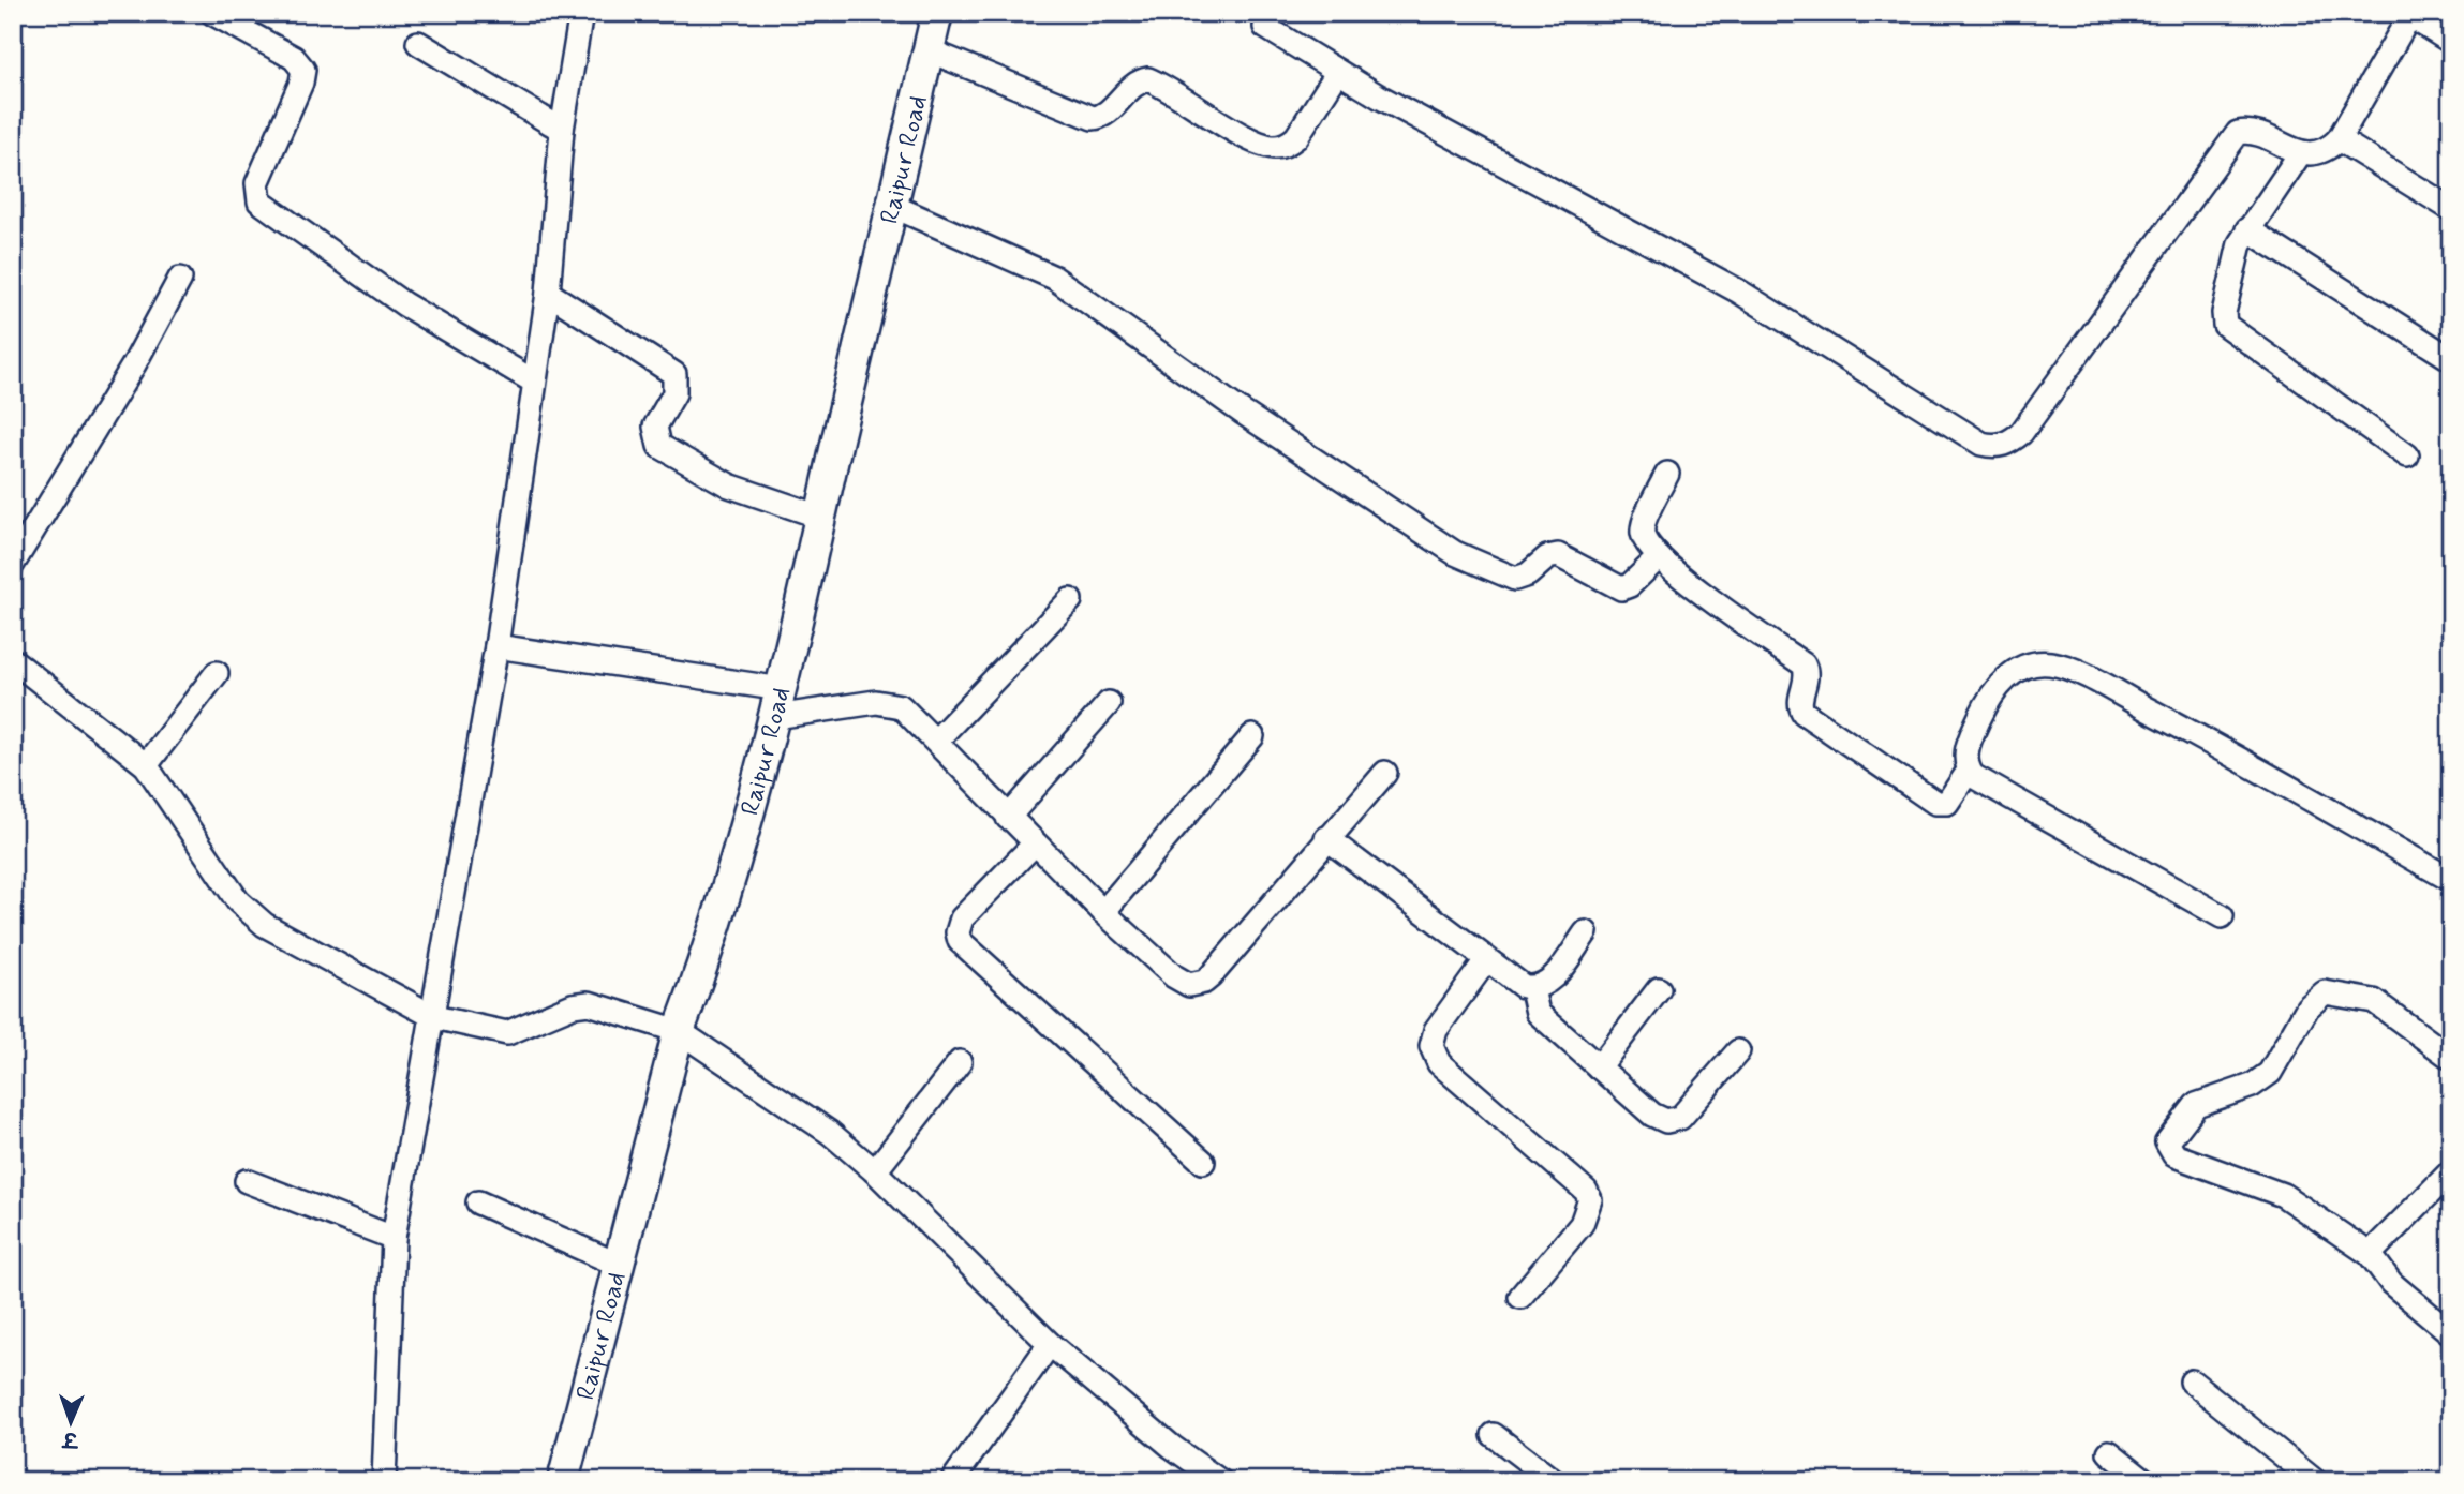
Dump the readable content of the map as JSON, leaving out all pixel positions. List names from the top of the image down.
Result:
{
  "streets": {
    "main road": ["Raipur Road"]
  },
  "north": "bottom"
}
